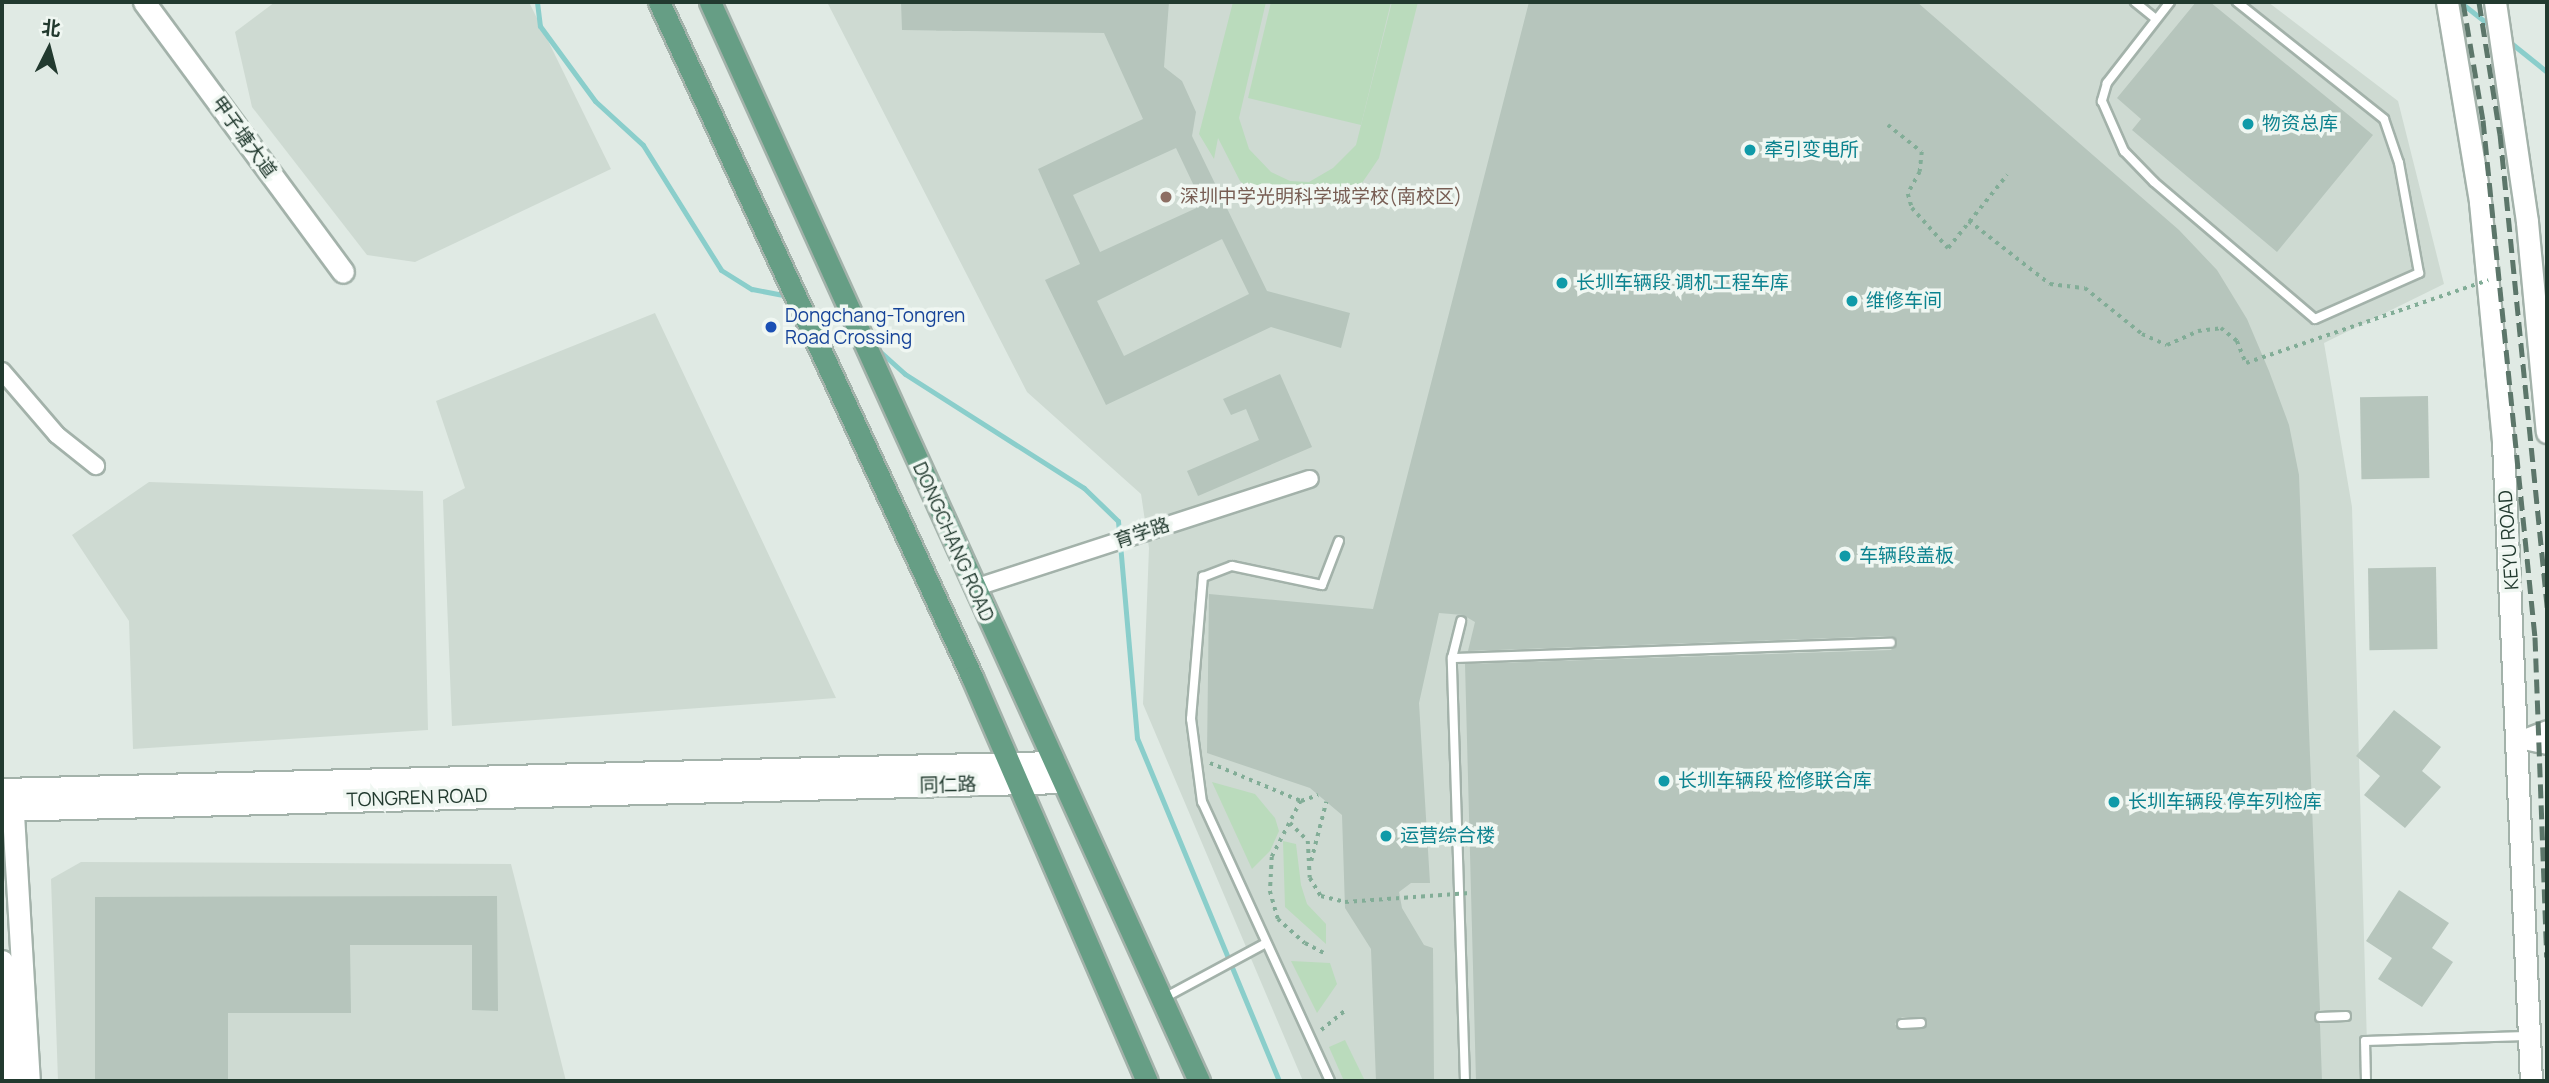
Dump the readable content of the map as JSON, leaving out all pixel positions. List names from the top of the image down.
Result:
{
  "streets": {
    "main road": ["DONGCHANG ROAD"],
    "street": [
      "甲子塘大道",
      "育学路",
      "KEYU ROAD",
      "同仁路",
      "TONGREN ROAD"
    ]
  },
  "crossings": [
    ["育学路", "DONGCHANG ROAD"],
    ["DONGCHANG ROAD", "同仁路"],
    ["同仁路", "TONGREN ROAD"]
  ],
  "places": [
    "物资总库",
    "牵引变电所",
    "深圳中学光明科学城学校(南校区)",
    "长圳车辆段 调机工程车库",
    "维修车间",
    "Dongchang-Tongren Road Crossing",
    "车辆段盖板",
    "长圳车辆段 检修联合库",
    "长圳车辆段 停车列检库",
    "运营综合楼"
  ],
  "north": "top"
}
